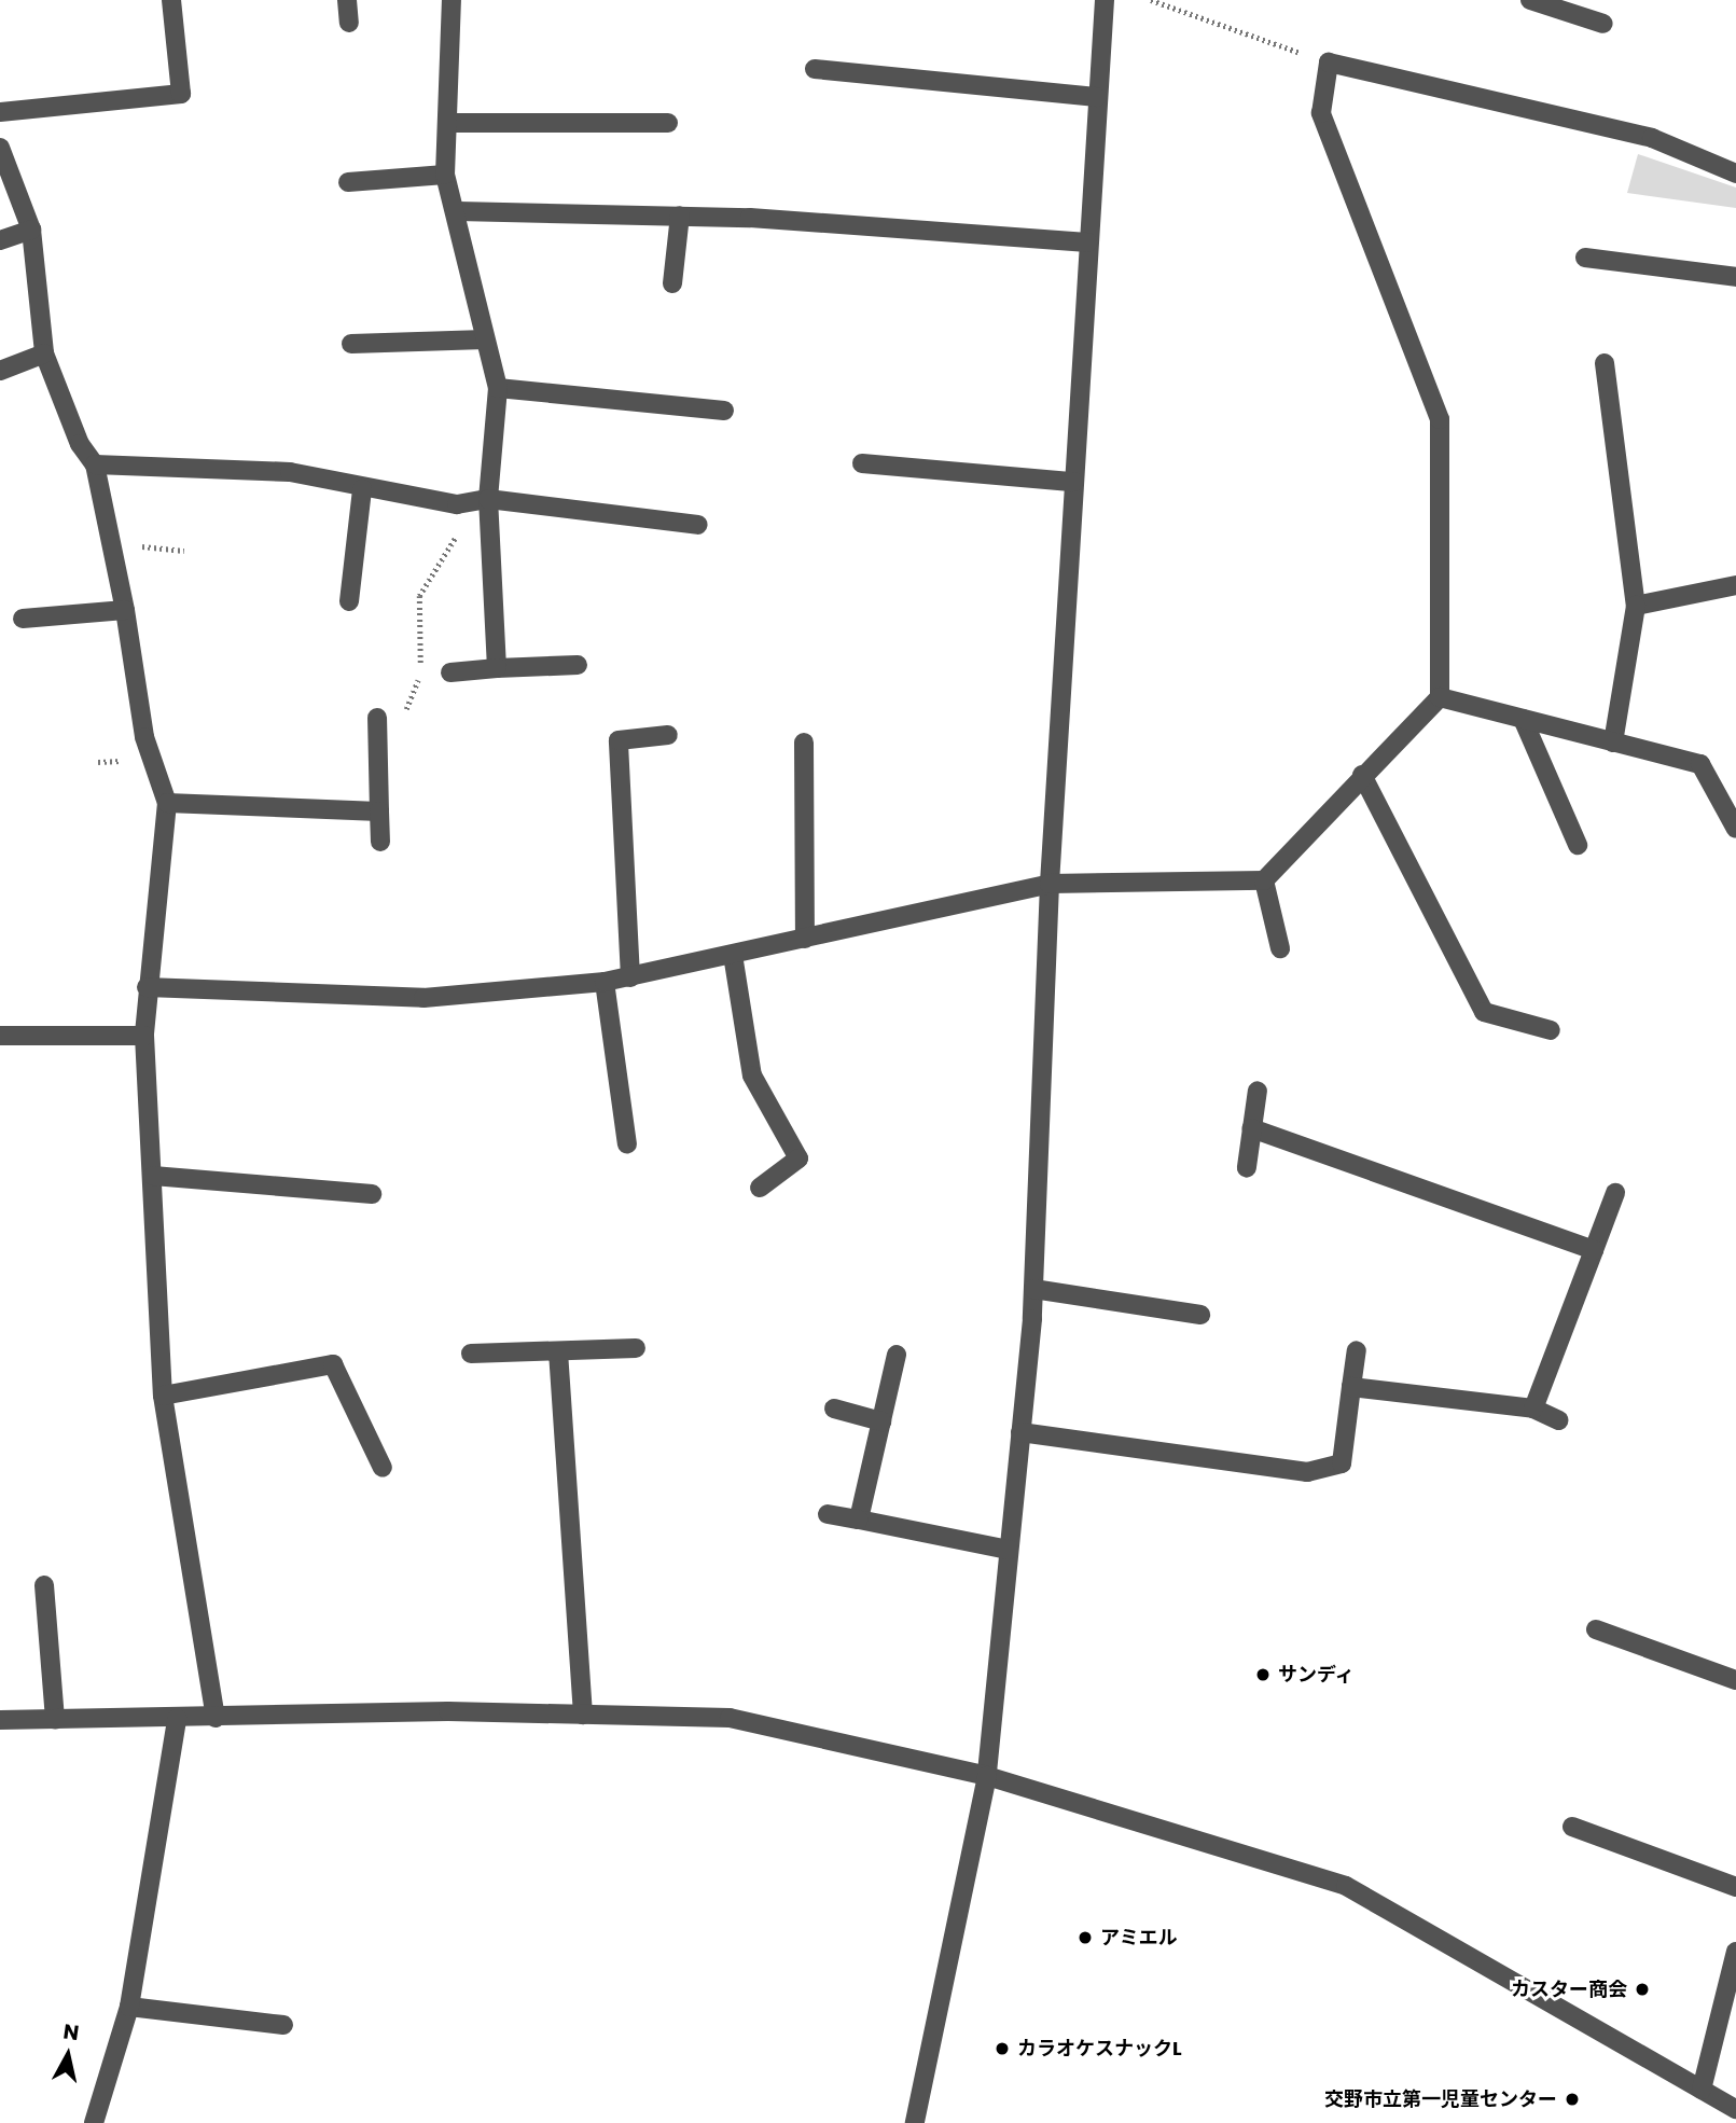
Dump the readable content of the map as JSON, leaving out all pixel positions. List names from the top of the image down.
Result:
{
  "places": [
    "サンディ",
    "アミエル",
    "カスター商会",
    "カラオケスナックL",
    "交野市立第一児童センター"
  ],
  "north": "top"
}
